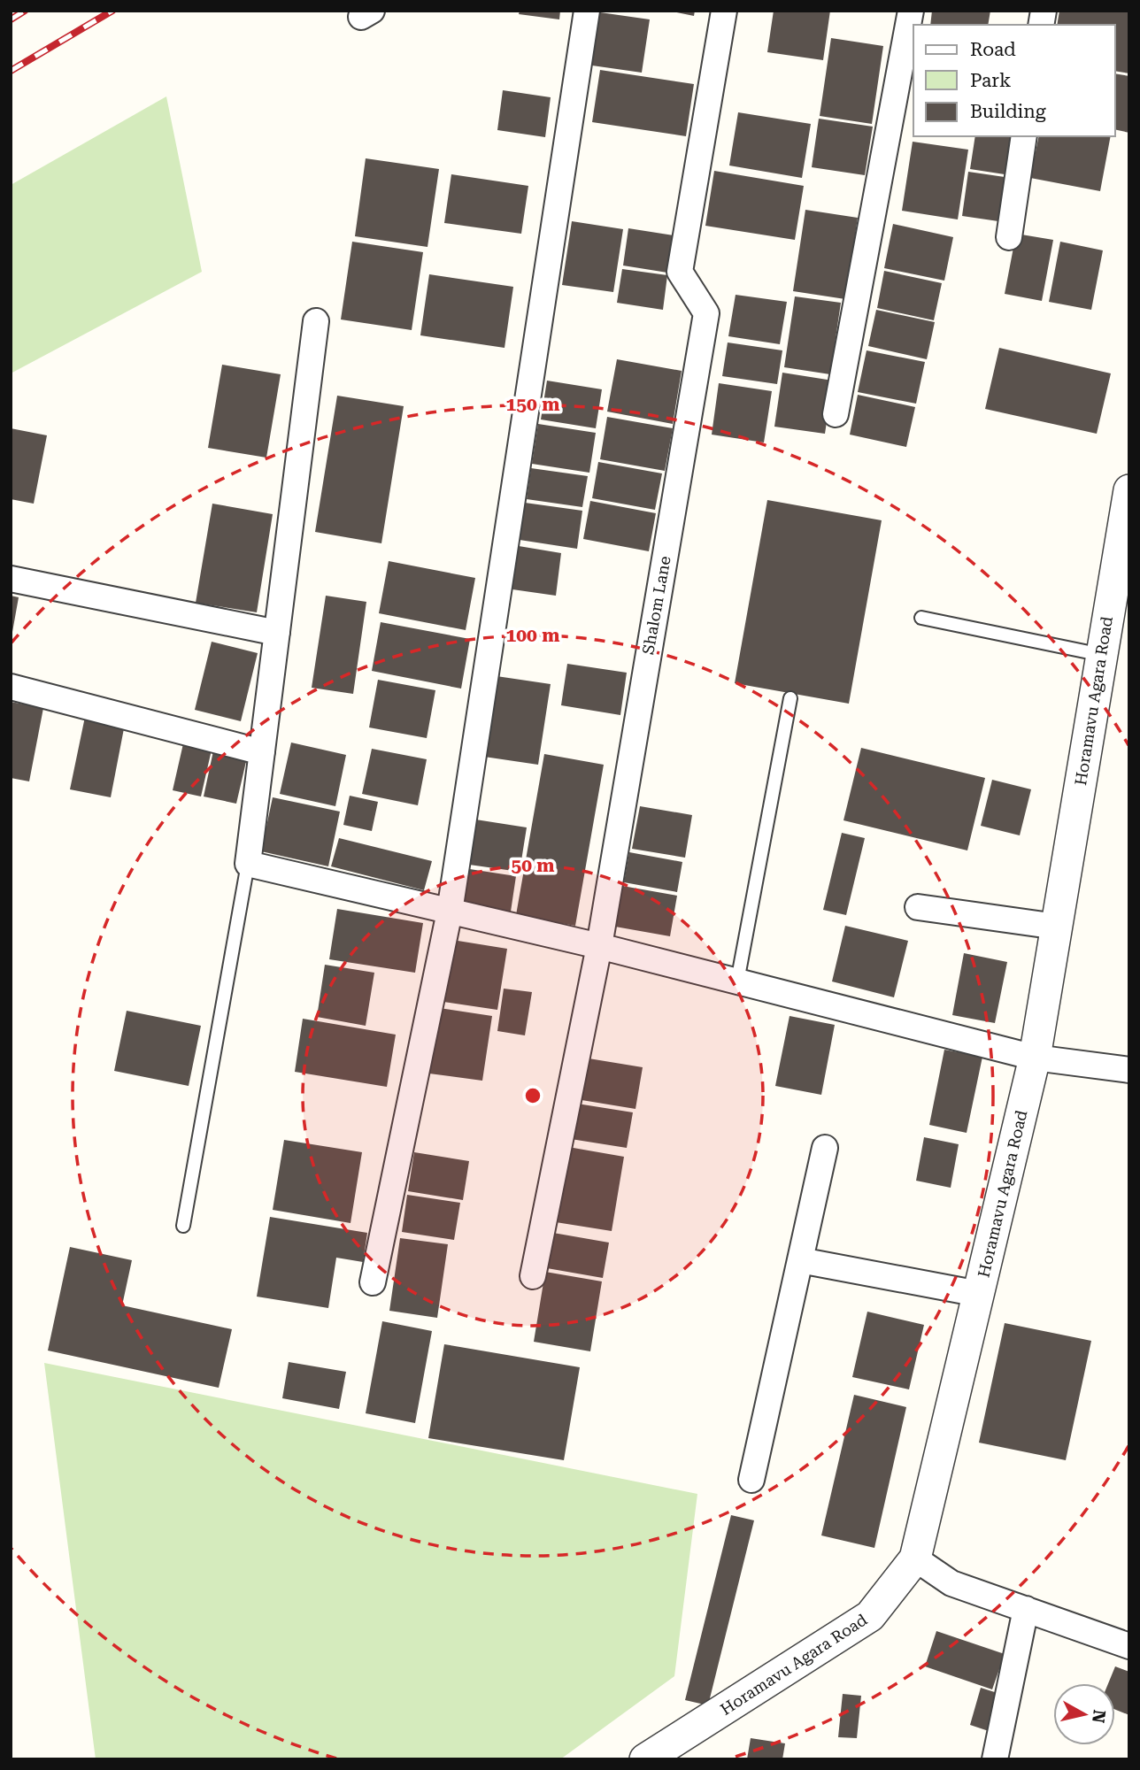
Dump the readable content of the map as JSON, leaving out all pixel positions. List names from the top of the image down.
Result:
{
  "streets": {
    "street": ["Shalom Lane", "Horamavu Agara Road"]
  },
  "legend": ["Road", "Park", "Building"],
  "north": "right",
  "rings": ["150 m", "100 m", "50 m"]
}
